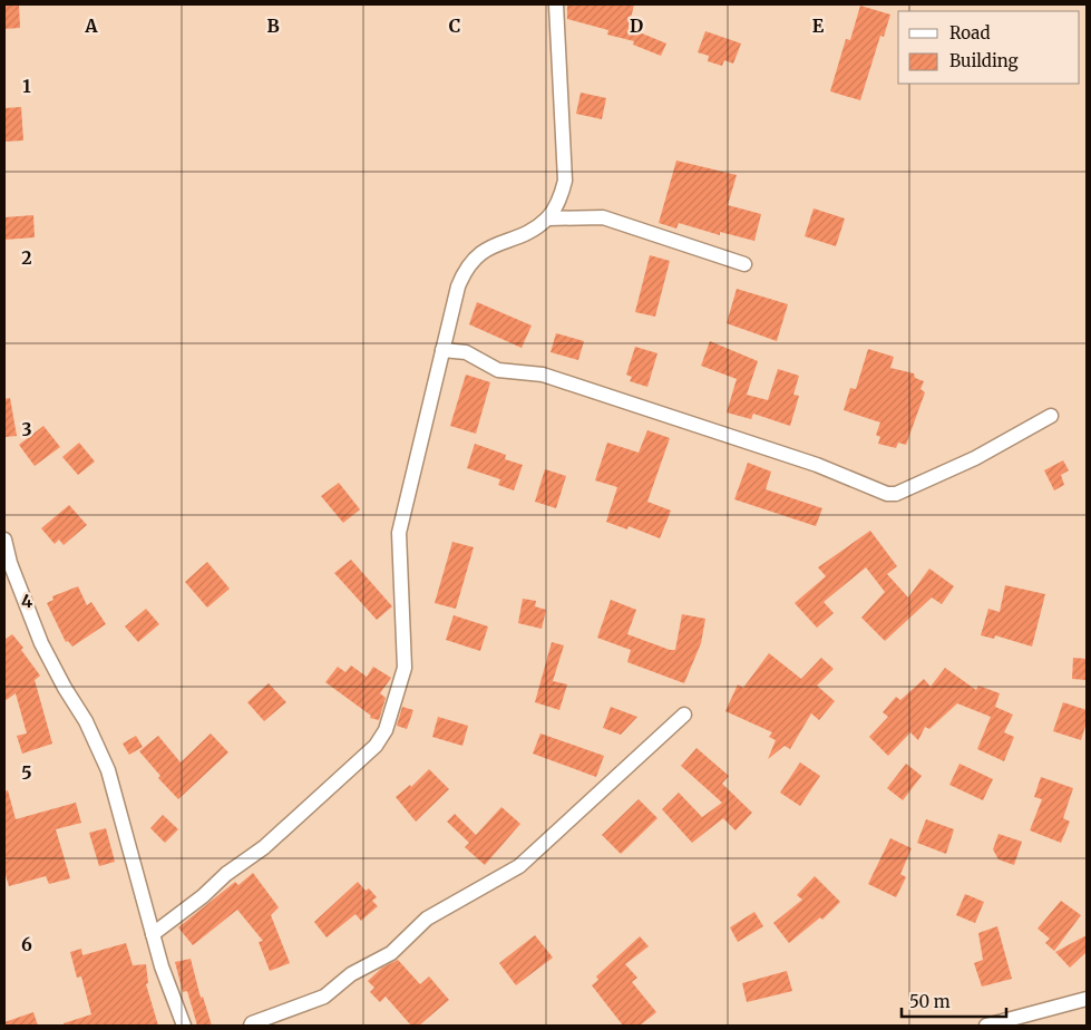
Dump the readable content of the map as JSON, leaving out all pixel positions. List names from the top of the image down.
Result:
{
  "legend": ["Road", "Building"],
  "scale_bar": "50 m",
  "grid": {
    "columns": [
      "A",
      "B",
      "C",
      "D",
      "E"
    ],
    "rows": [
      "1",
      "2",
      "3",
      "4",
      "5",
      "6"
    ]
  }
}
